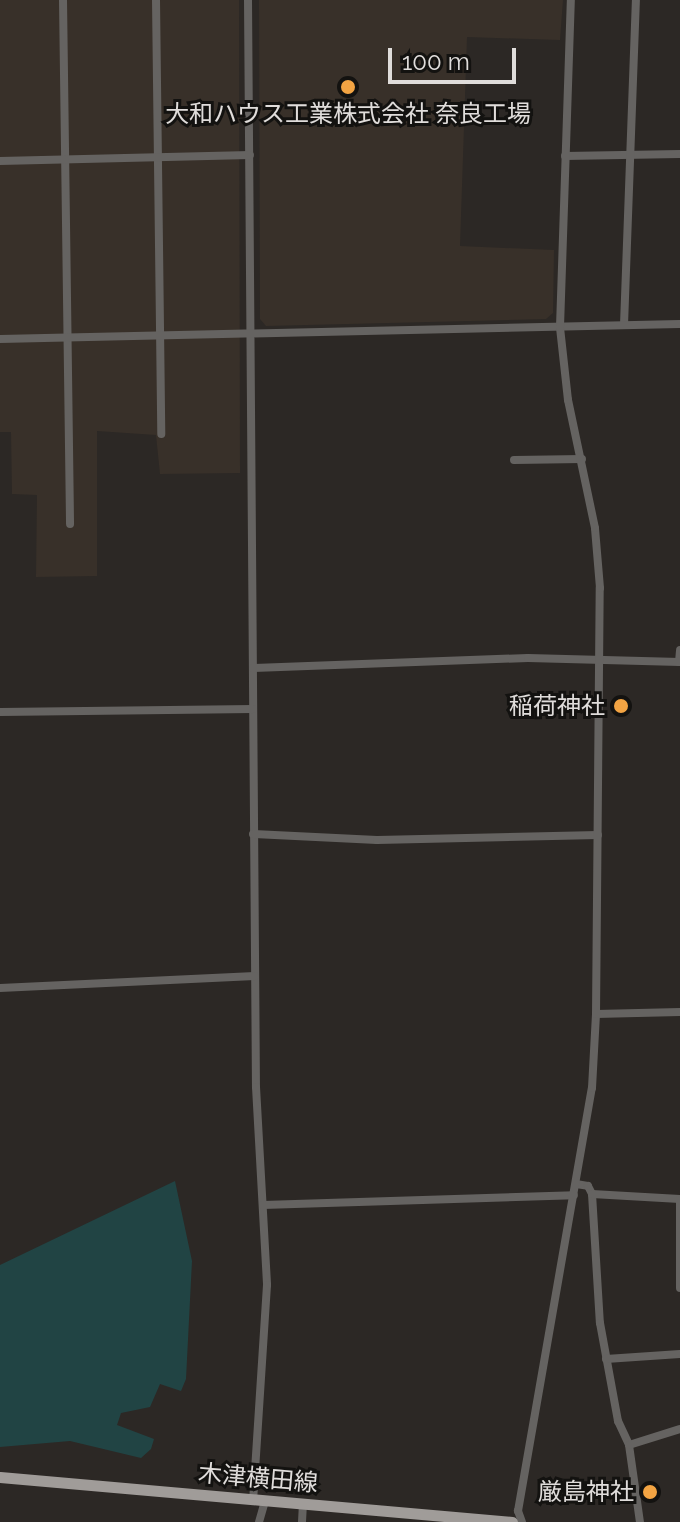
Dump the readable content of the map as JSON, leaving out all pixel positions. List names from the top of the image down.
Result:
{
  "streets": {
    "main road": ["木津横田線"]
  },
  "places": ["大和ハウス工業株式会社 奈良工場", "稲荷神社", "厳島神社"],
  "scale_bar": "100 m"
}
